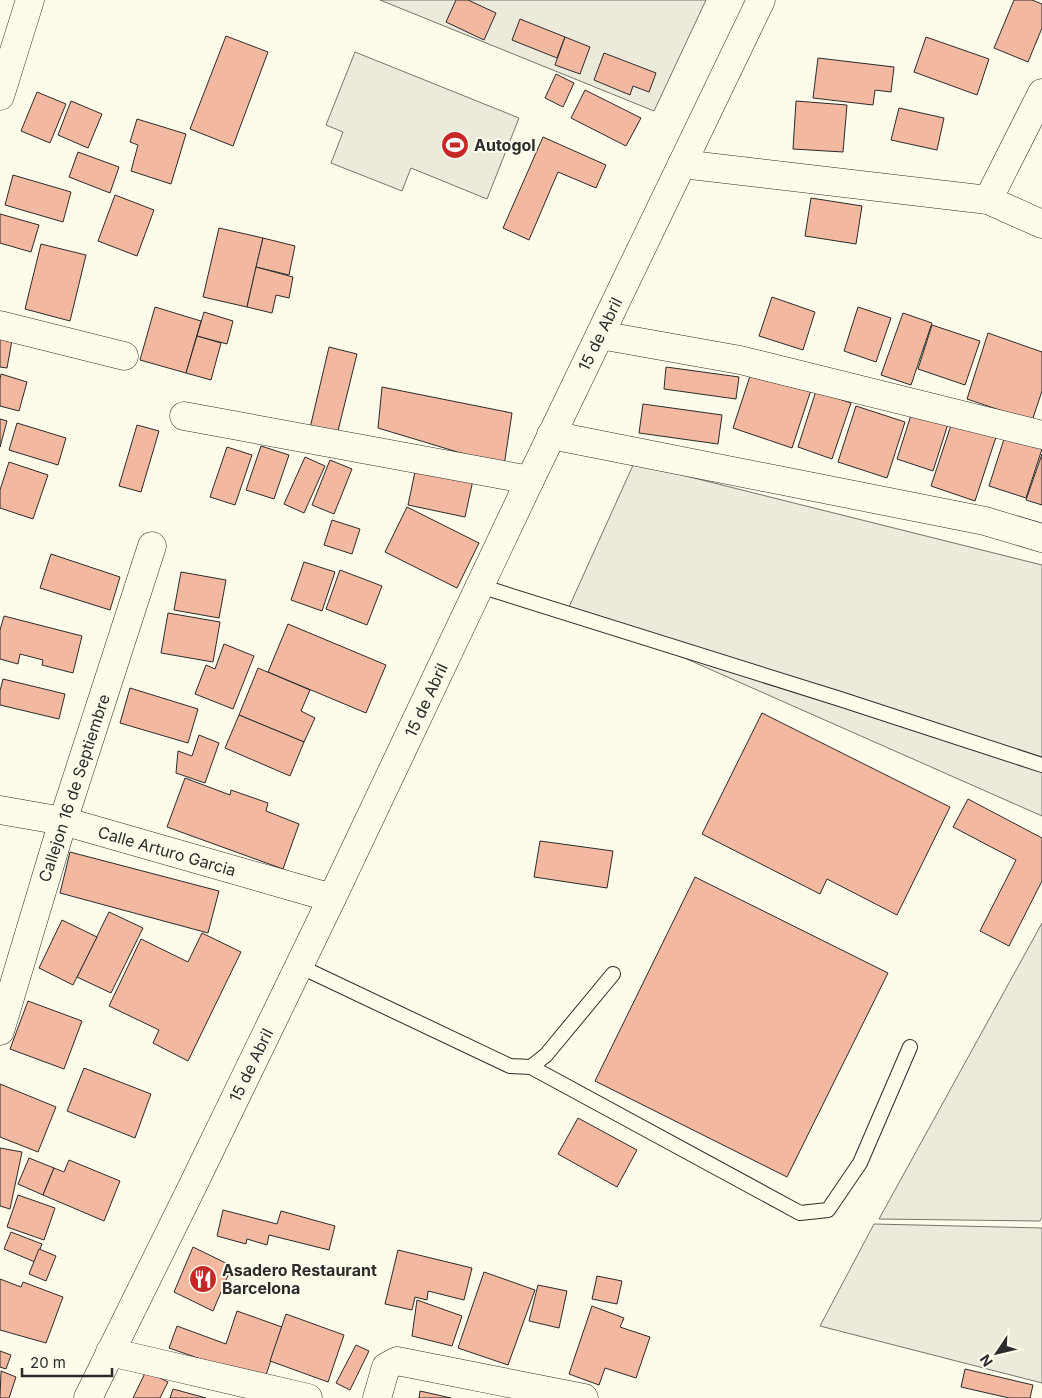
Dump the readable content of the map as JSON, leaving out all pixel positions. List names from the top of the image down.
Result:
{
  "streets": {
    "street": ["15 de Abril", "Callejon 16 de Septiembre", "Calle Arturo Garcia"]
  },
  "crossings": [
    ["15 de Abril", "Calle Arturo Garcia"],
    ["Callejon 16 de Septiembre", "Calle Arturo Garcia"]
  ],
  "places": {
    "sports": ["Autogol"],
    "restaurant": ["Asadero Restaurant Barcelona"]
  },
  "scale_bar": "20 m",
  "north": "bottom left"
}
